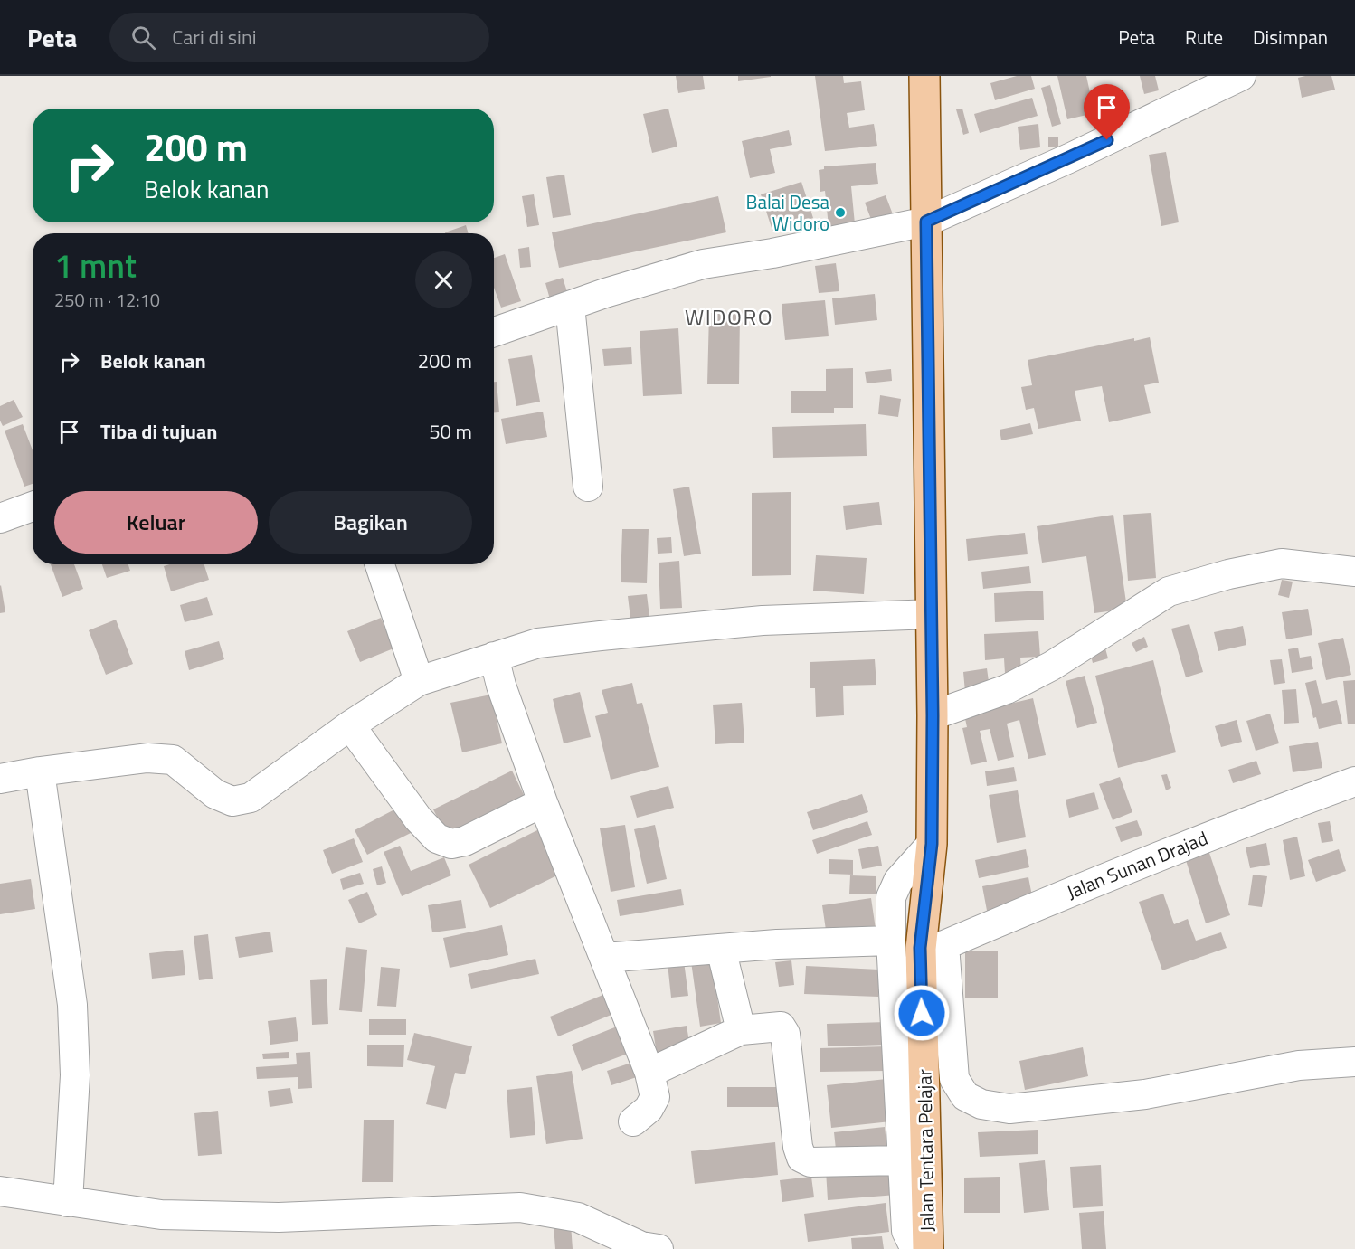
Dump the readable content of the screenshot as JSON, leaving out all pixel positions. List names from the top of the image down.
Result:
{
  "streets": {
    "main road": ["Jalan Tentara Pelajar"],
    "street": ["Jalan Sunan Drajad"]
  },
  "crossings": [
    ["Jalan Sunan Drajad", "Jalan Tentara Pelajar"]
  ],
  "districts": ["WIDORO"],
  "places": ["Balai Desa Widoro"],
  "page": {
    "header": "Peta",
    "search": "Cari di sini",
    "nav": ["Peta", "Rute", "Disimpan"],
    "turn": ["200 m", "Belok kanan"],
    "heading": ["1 mnt", "250 m · 12:10"],
    "list": [
      {
        "name": "Belok kanan",
        "value": "200 m"
      },
      {
        "name": "Tiba di tujuan",
        "value": "50 m"
      }
    ],
    "buttons": ["Keluar", "Bagikan"]
  }
}
